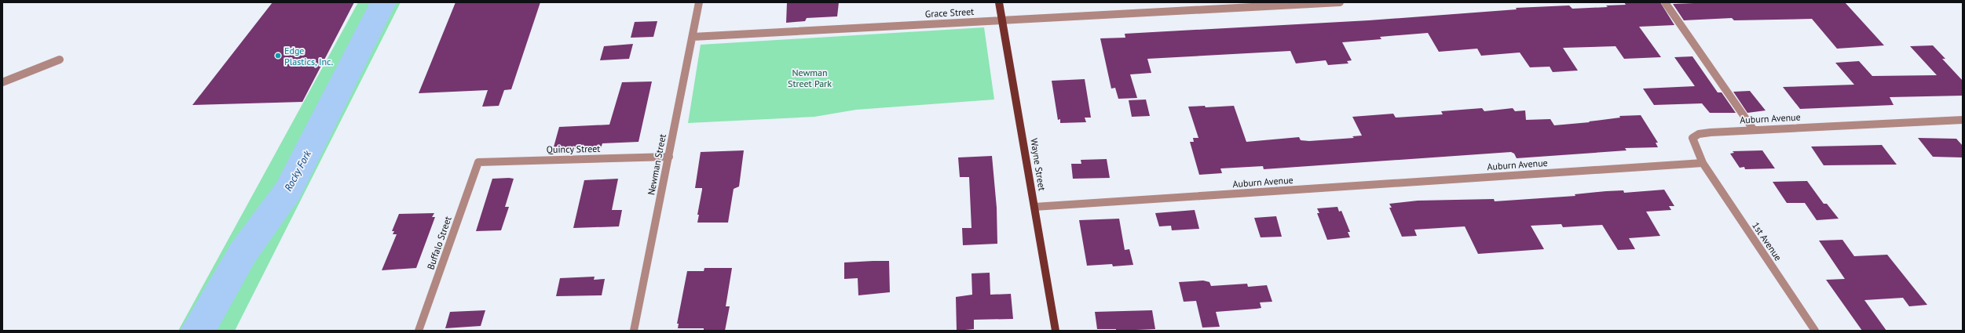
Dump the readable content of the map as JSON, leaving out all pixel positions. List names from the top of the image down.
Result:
{
  "streets": {
    "main road": ["Wayne Street"],
    "street": [
      "Grace Street",
      "Auburn Avenue",
      "Quincy Street",
      "Newman Street",
      "1st Avenue",
      "Buffalo Street"
    ]
  },
  "crossings": [
    ["Grace Street", "Newman Street"],
    ["Grace Street", "Wayne Street"],
    ["Auburn Avenue", "Wayne Street"],
    ["Auburn Avenue", "1st Avenue"],
    ["Quincy Street", "Newman Street"],
    ["Quincy Street", "Buffalo Street"]
  ],
  "water": ["Rocky Fork"],
  "parks": ["Newman Street Park"],
  "places": ["Edge Plastics, Inc."]
}
